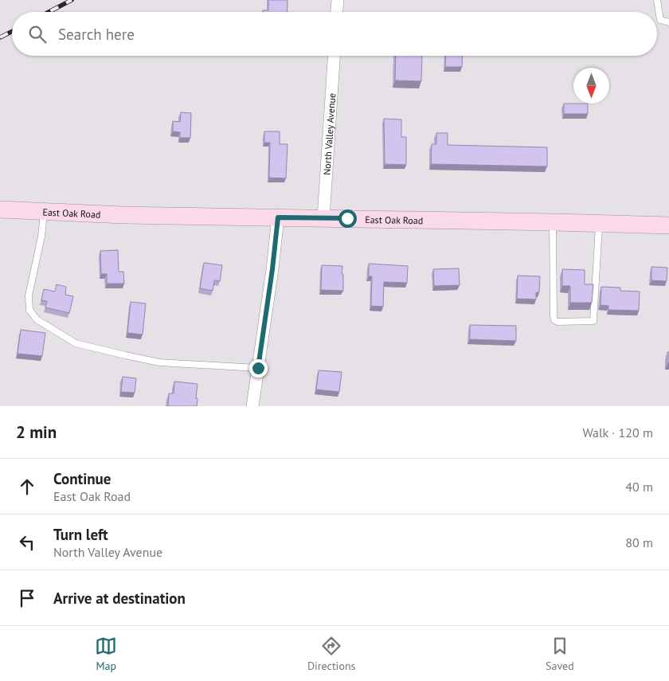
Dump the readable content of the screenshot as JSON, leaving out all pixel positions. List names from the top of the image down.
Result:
{
  "streets": {
    "street": ["North Valley Avenue", "East Oak Road"]
  },
  "crossings": [
    ["North Valley Avenue", "East Oak Road"]
  ],
  "north": "bottom",
  "page": {
    "search": "Search here",
    "heading": ["2 min", "Walk · 120 m"],
    "list": [
      ["Continue", "East Oak Road", "40 m"],
      ["Turn left", "North Valley Avenue", "80 m"],
      "Arrive at destination"
    ],
    "nav": ["Map", "Directions", "Saved"]
  }
}
